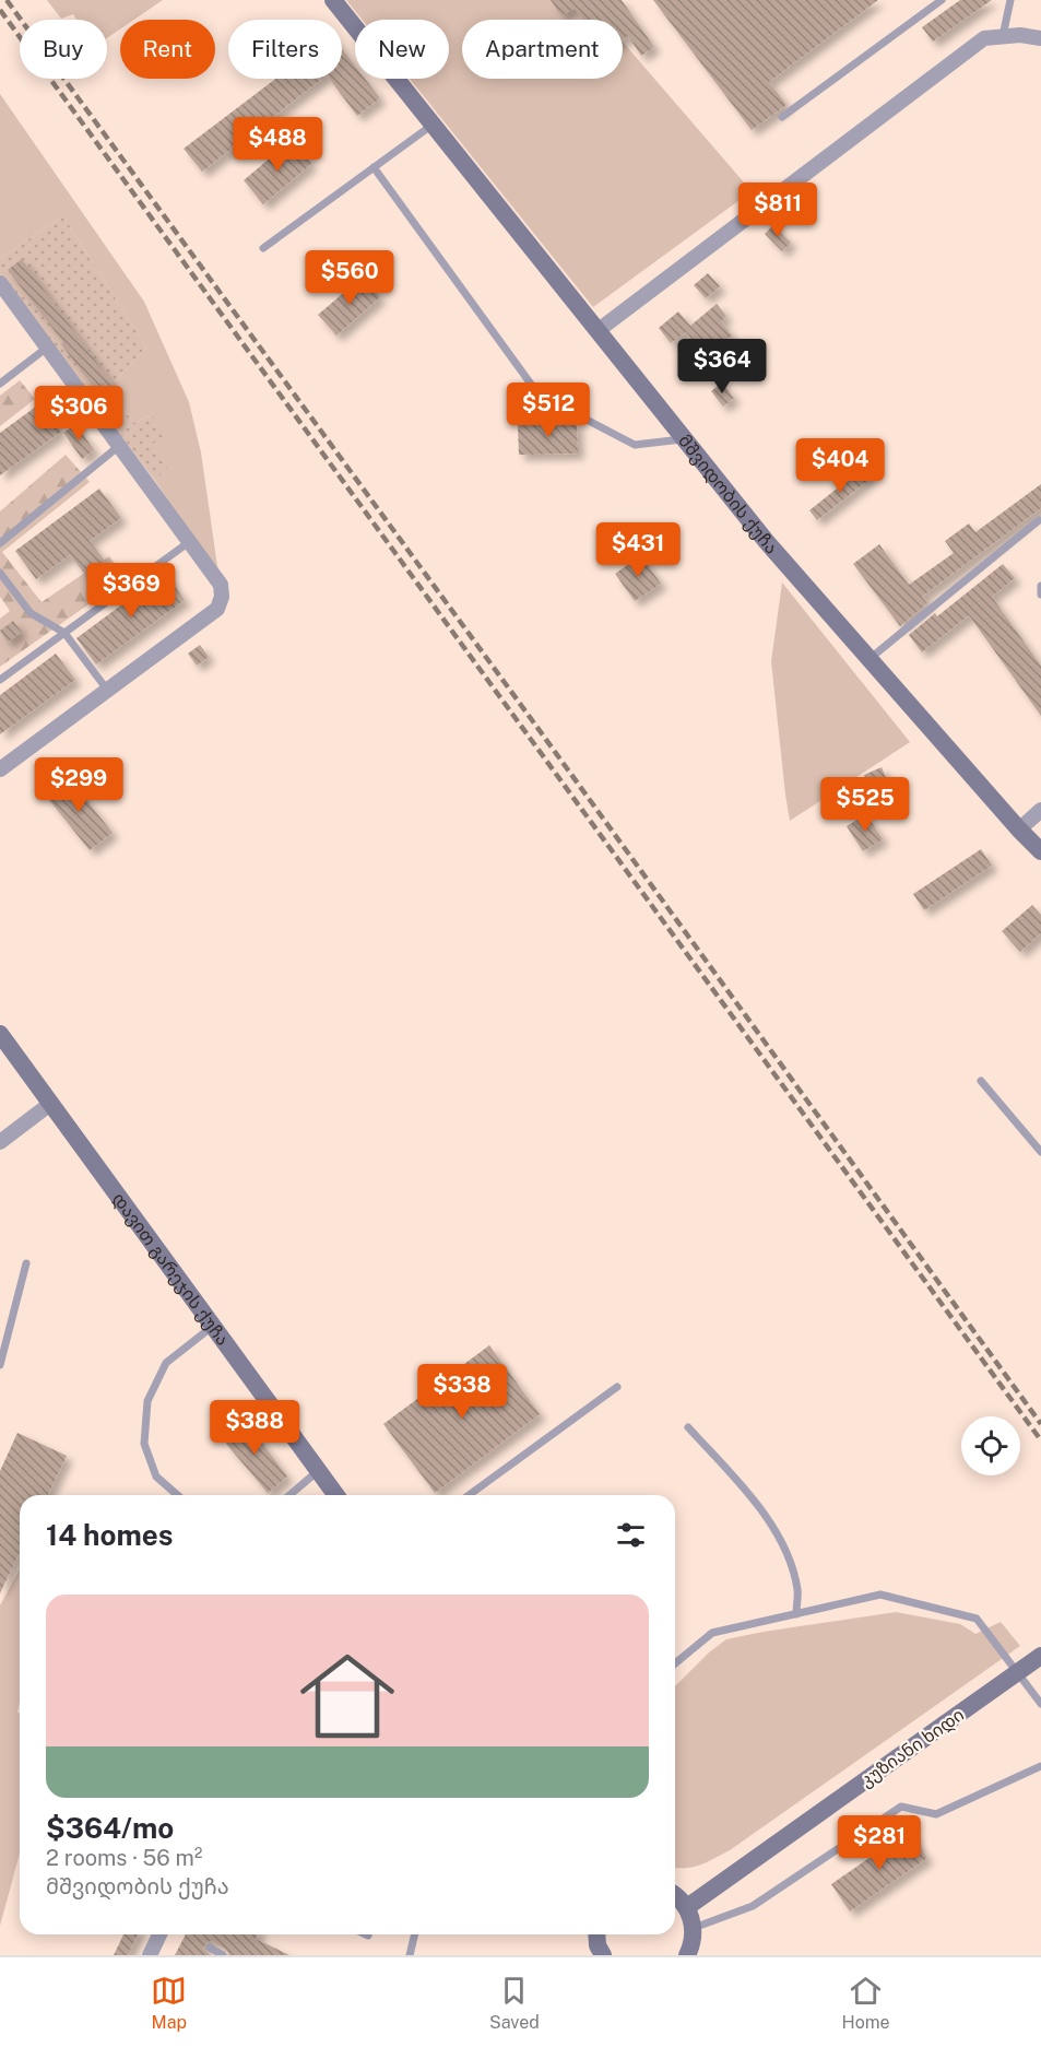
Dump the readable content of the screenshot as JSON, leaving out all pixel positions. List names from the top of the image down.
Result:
{
  "streets": {
    "main road": ["მშვიდობის ქუჩა", "დავით გარეჯის ქუჩა", "კუზიანი ხიდი"]
  },
  "page": {
    "chip": [
      "Buy",
      "Rent",
      "Filters",
      "New",
      "Apartment"
    ],
    "price": [
      "$488",
      "$811",
      "$560",
      "$364",
      "$512",
      "$306",
      "$404",
      "$431",
      "$369",
      "$299",
      "$525",
      "$338",
      "$388",
      "$281"
    ],
    "heading": "14 homes",
    "list": [
      {
        "name": "$364/mo",
        "note": "2 rooms · 56 m² · მშვიდობის ქუჩა"
      }
    ],
    "tabs": ["Map", "Saved", "Home"]
  }
}
